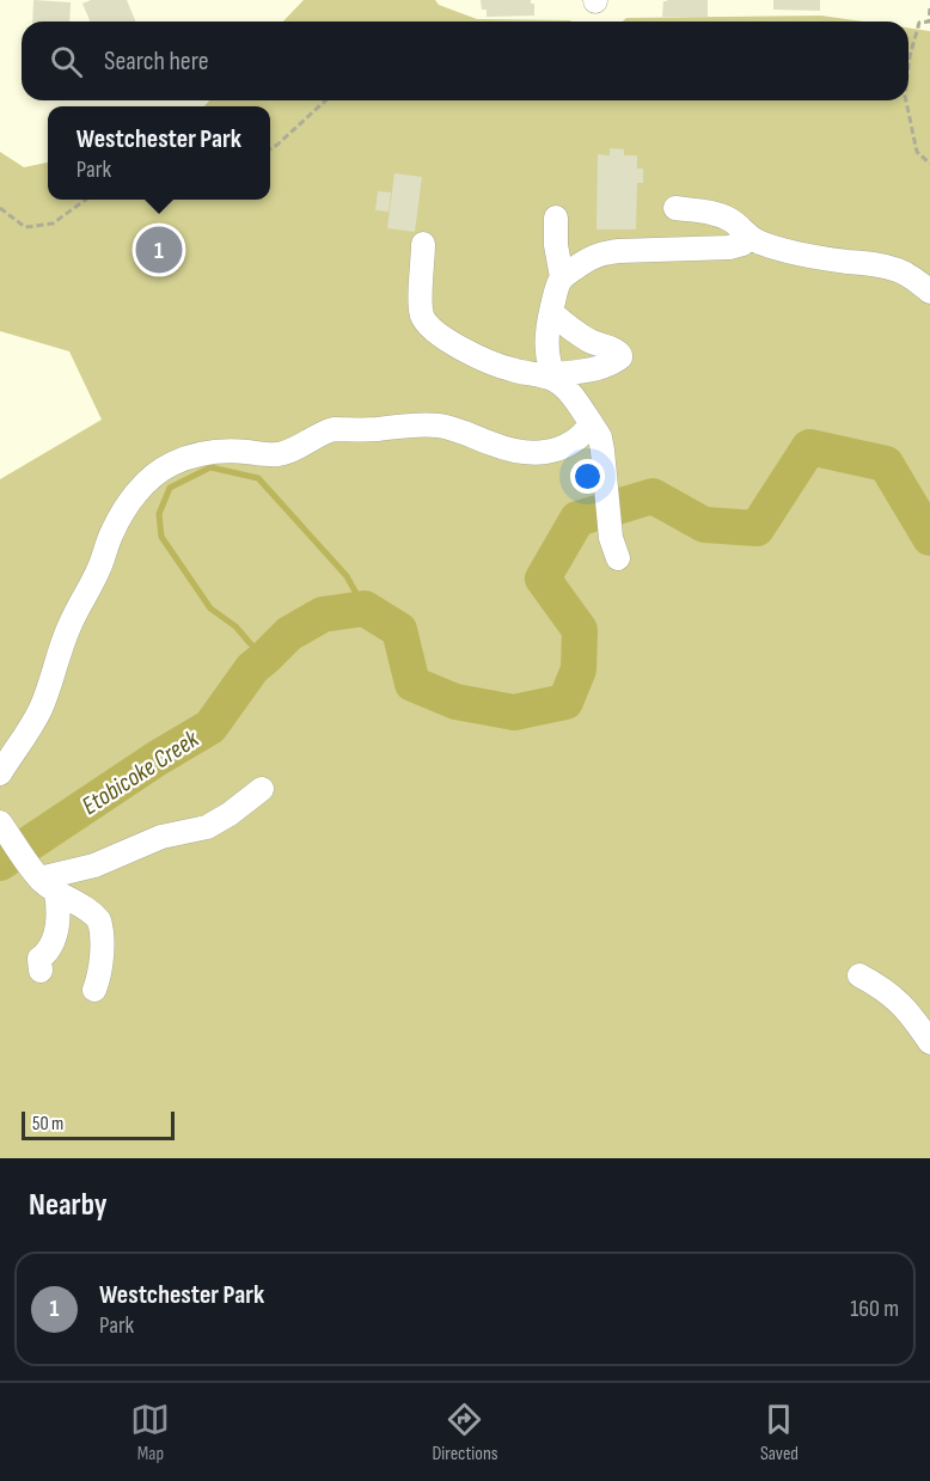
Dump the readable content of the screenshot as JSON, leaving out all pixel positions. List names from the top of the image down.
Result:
{
  "water": ["Etobicoke Creek"],
  "scale_bar": "50 m",
  "page": {
    "search": "Search here",
    "popup": ["Westchester Park", "Park"],
    "pins": "1",
    "scale": "50 m",
    "heading": "Nearby",
    "list": [
      {
        "mark": "1",
        "name": "Westchester Park",
        "note": "Park",
        "value": "160 m"
      }
    ],
    "nav": ["Map", "Directions", "Saved"]
  }
}
